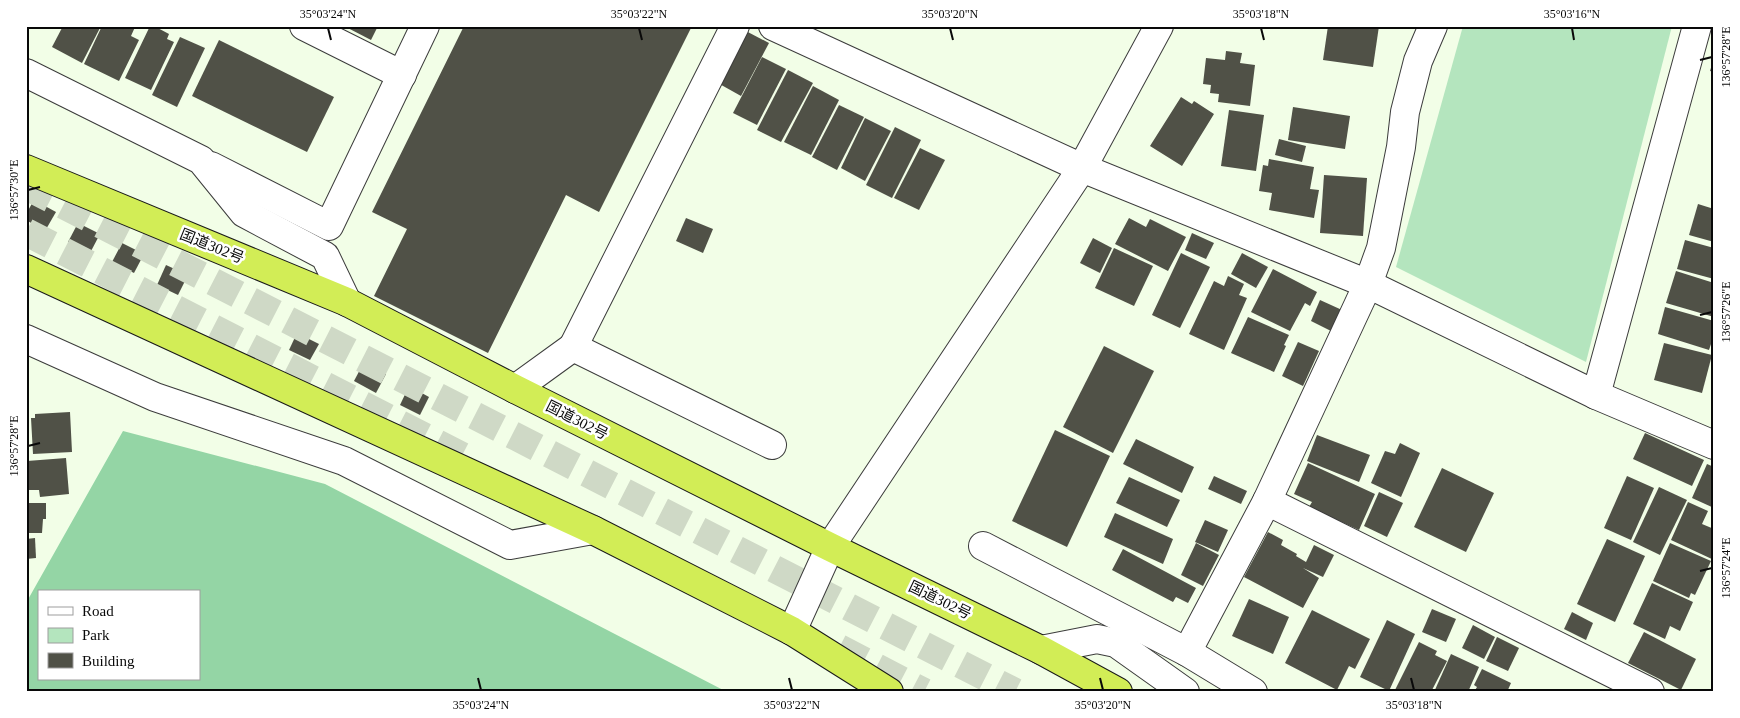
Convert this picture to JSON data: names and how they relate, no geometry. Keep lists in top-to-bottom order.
{
  "streets": {
    "highway": ["国道302号"]
  },
  "legend": ["Road", "Park", "Building"],
  "coordinates": [
    "35°03'24\"N",
    "35°03'22\"N",
    "35°03'20\"N",
    "35°03'18\"N",
    "35°03'16\"N",
    "136°57'28\"E",
    "136°57'30\"E",
    "136°57'26\"E",
    "136°57'24\"E"
  ]
}
